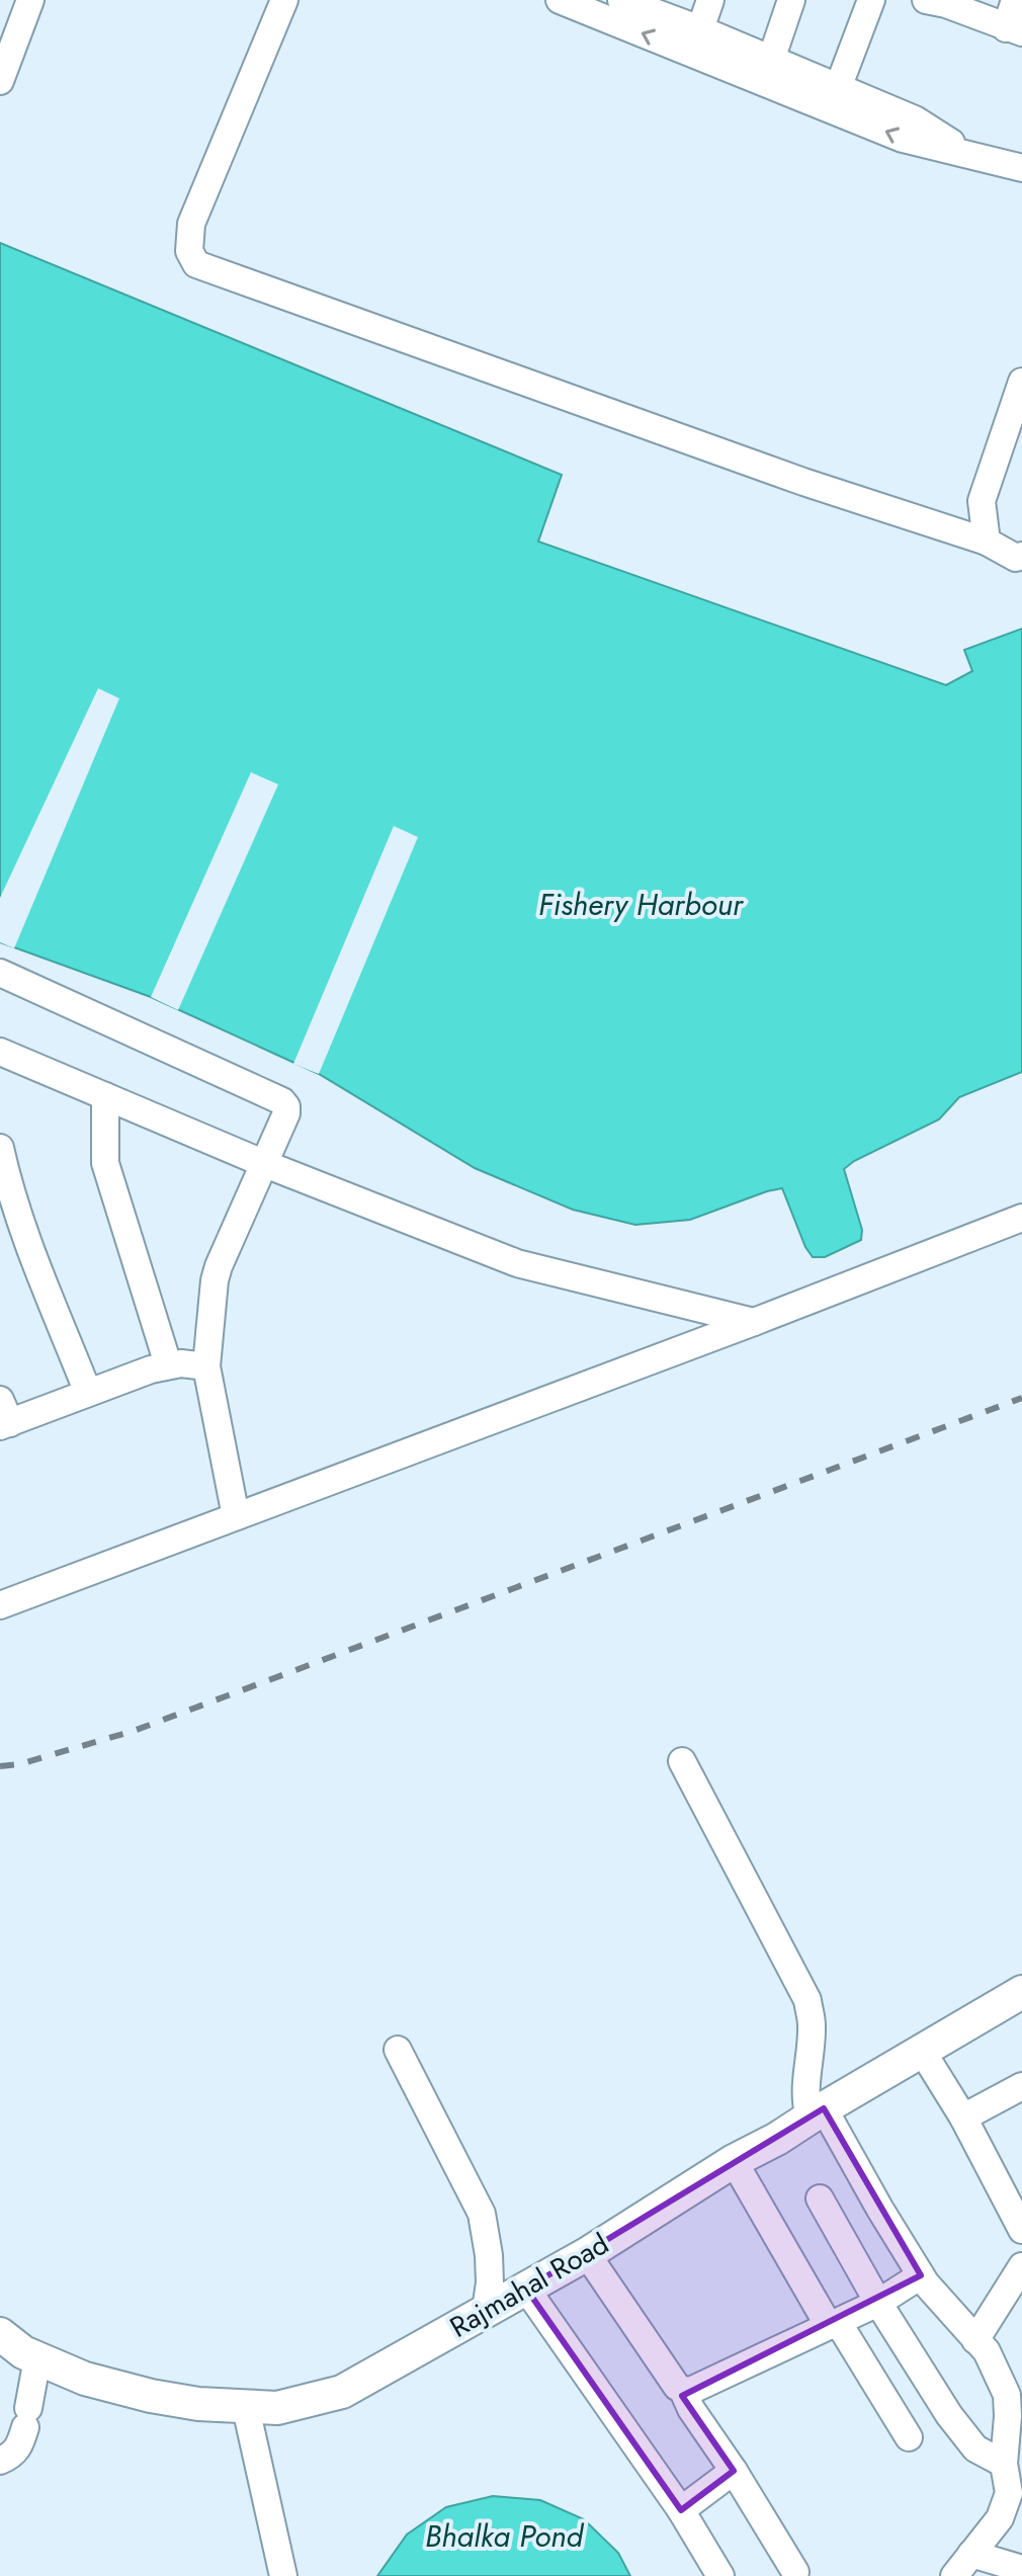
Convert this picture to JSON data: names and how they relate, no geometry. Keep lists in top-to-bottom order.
{
  "streets": {
    "main road": ["Rajmahal Road"]
  },
  "water": ["Fishery Harbour", "Bhalka Pond"]
}
